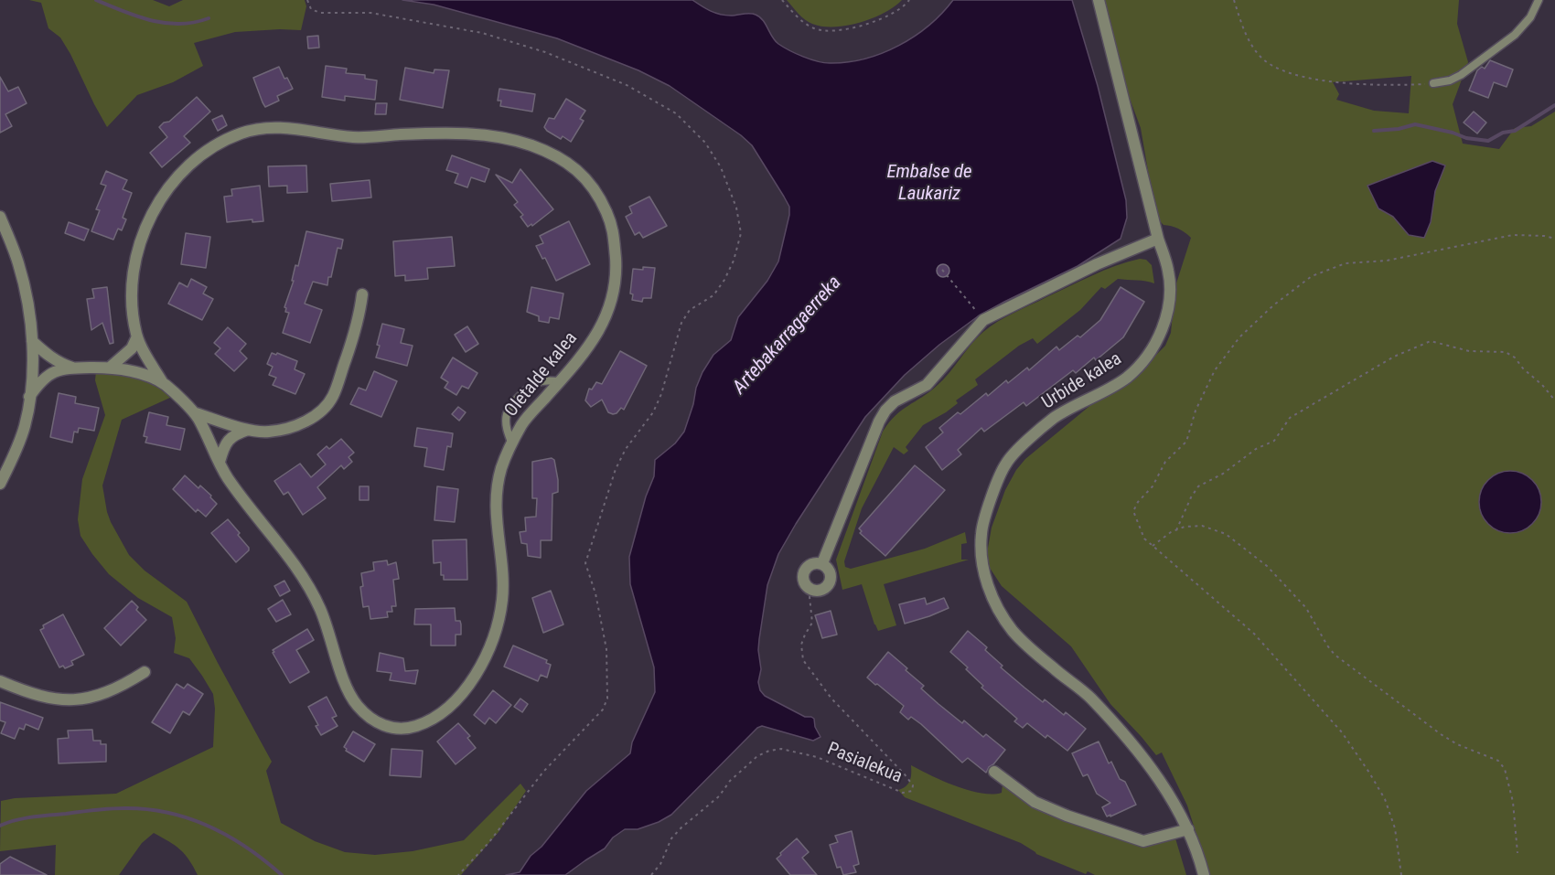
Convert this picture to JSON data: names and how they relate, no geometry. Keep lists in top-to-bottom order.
{
  "streets": {
    "street": ["Oletalde kalea", "Urbide kalea"],
    "path": ["Pasialekua"]
  },
  "water": ["Embalse de Laukariz", "Artebakarragaerreka"]
}
